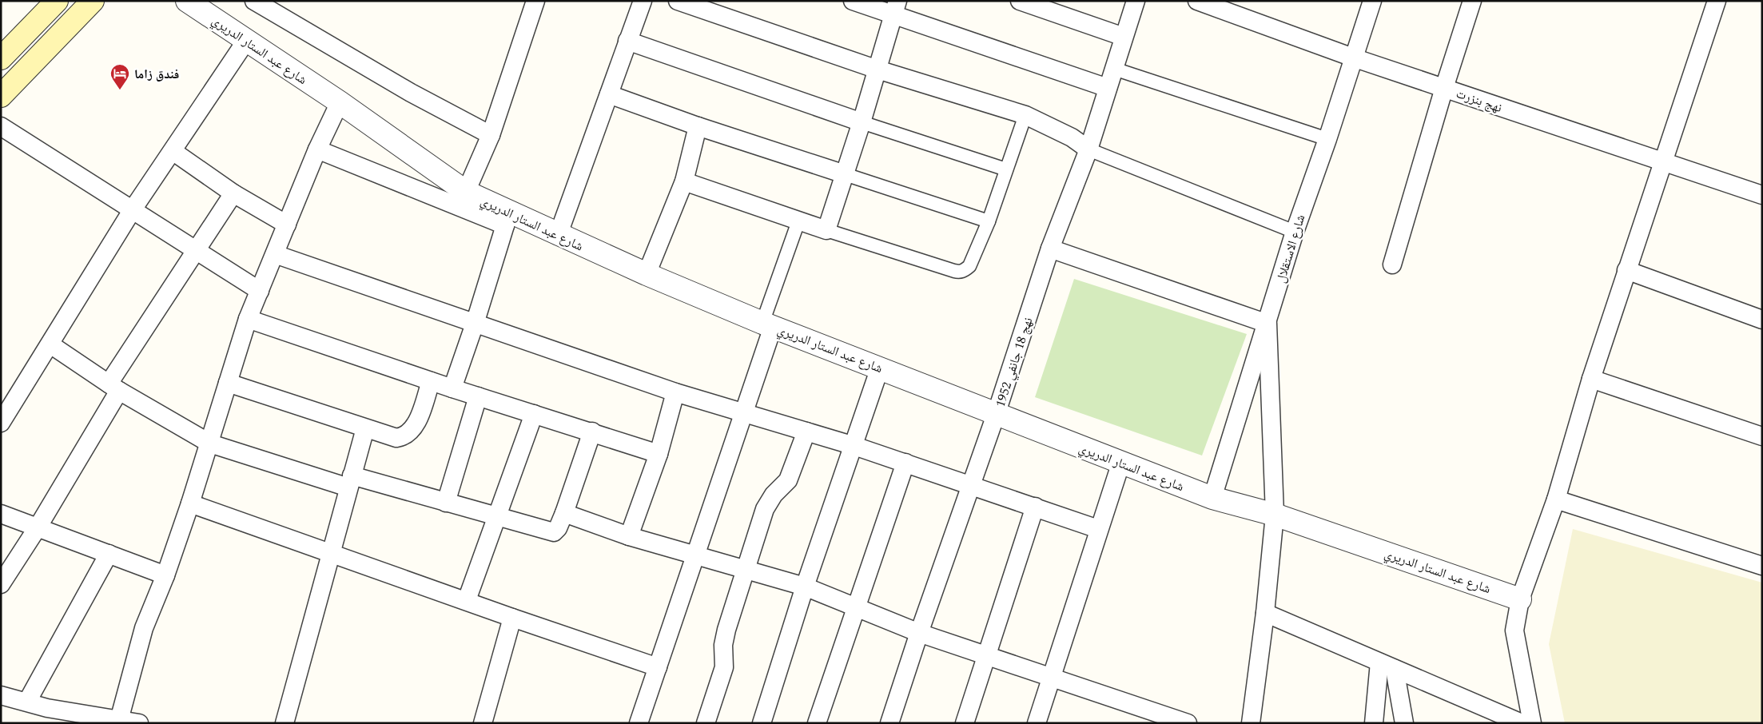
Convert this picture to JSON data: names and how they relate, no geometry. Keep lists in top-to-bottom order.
{
  "streets": {
    "street": [
      "شارع عبد الستار الدريري",
      "نهج بنزرت",
      "شارع الاستقلال",
      "نهج 18 جانفي 1952"
    ]
  },
  "crossings": [
    ["شارع عبد الستار الدريري", "شارع الاستقلال"],
    ["شارع عبد الستار الدريري", "نهج 18 جانفي 1952"],
    ["نهج بنزرت", "شارع الاستقلال"]
  ],
  "places": {
    "hotel": ["فندق زاما"]
  }
}
